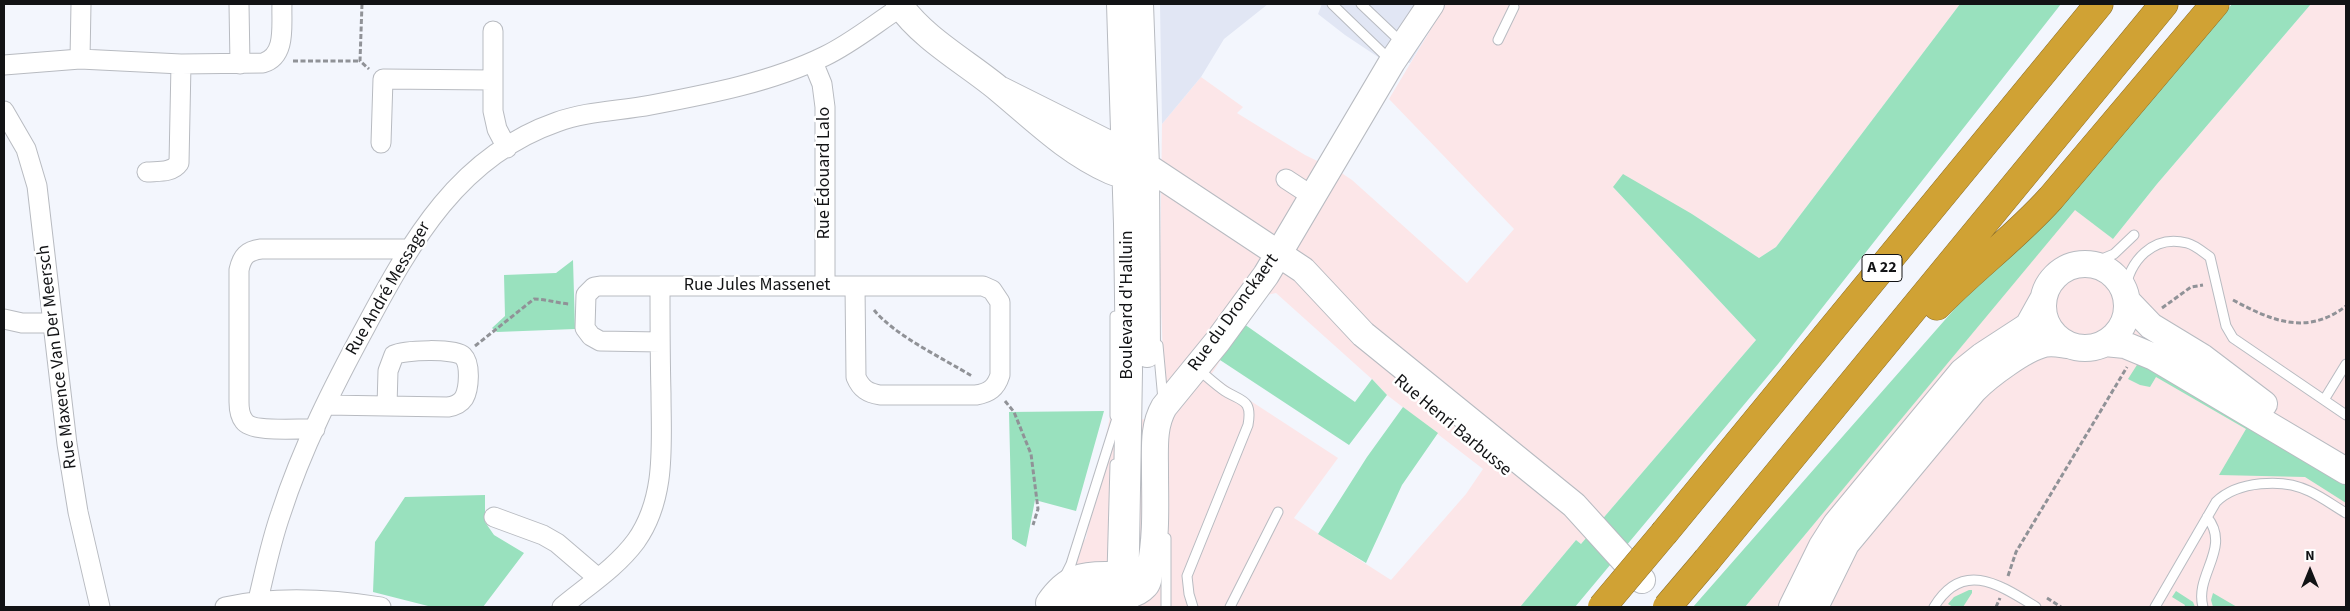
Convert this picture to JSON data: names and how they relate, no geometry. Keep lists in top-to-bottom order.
{
  "streets": {
    "highway": ["A 22"],
    "street": [
      "Rue Édouard Lalo",
      "Rue Jules Massenet",
      "Rue André Messager",
      "Boulevard d'Halluin",
      "Rue du Dronckaert",
      "Rue Maxence Van Der Meersch",
      "Rue Henri Barbusse"
    ]
  },
  "crossings": [
    ["Rue Édouard Lalo", "Rue Jules Massenet"],
    ["Rue Édouard Lalo", "Rue André Messager"],
    ["Rue André Messager", "Rue Henri Barbusse"],
    ["Boulevard d'Halluin", "Rue du Dronckaert"],
    ["Boulevard d'Halluin", "Rue Henri Barbusse"],
    ["Rue du Dronckaert", "Rue Henri Barbusse"]
  ],
  "north": "top"
}
